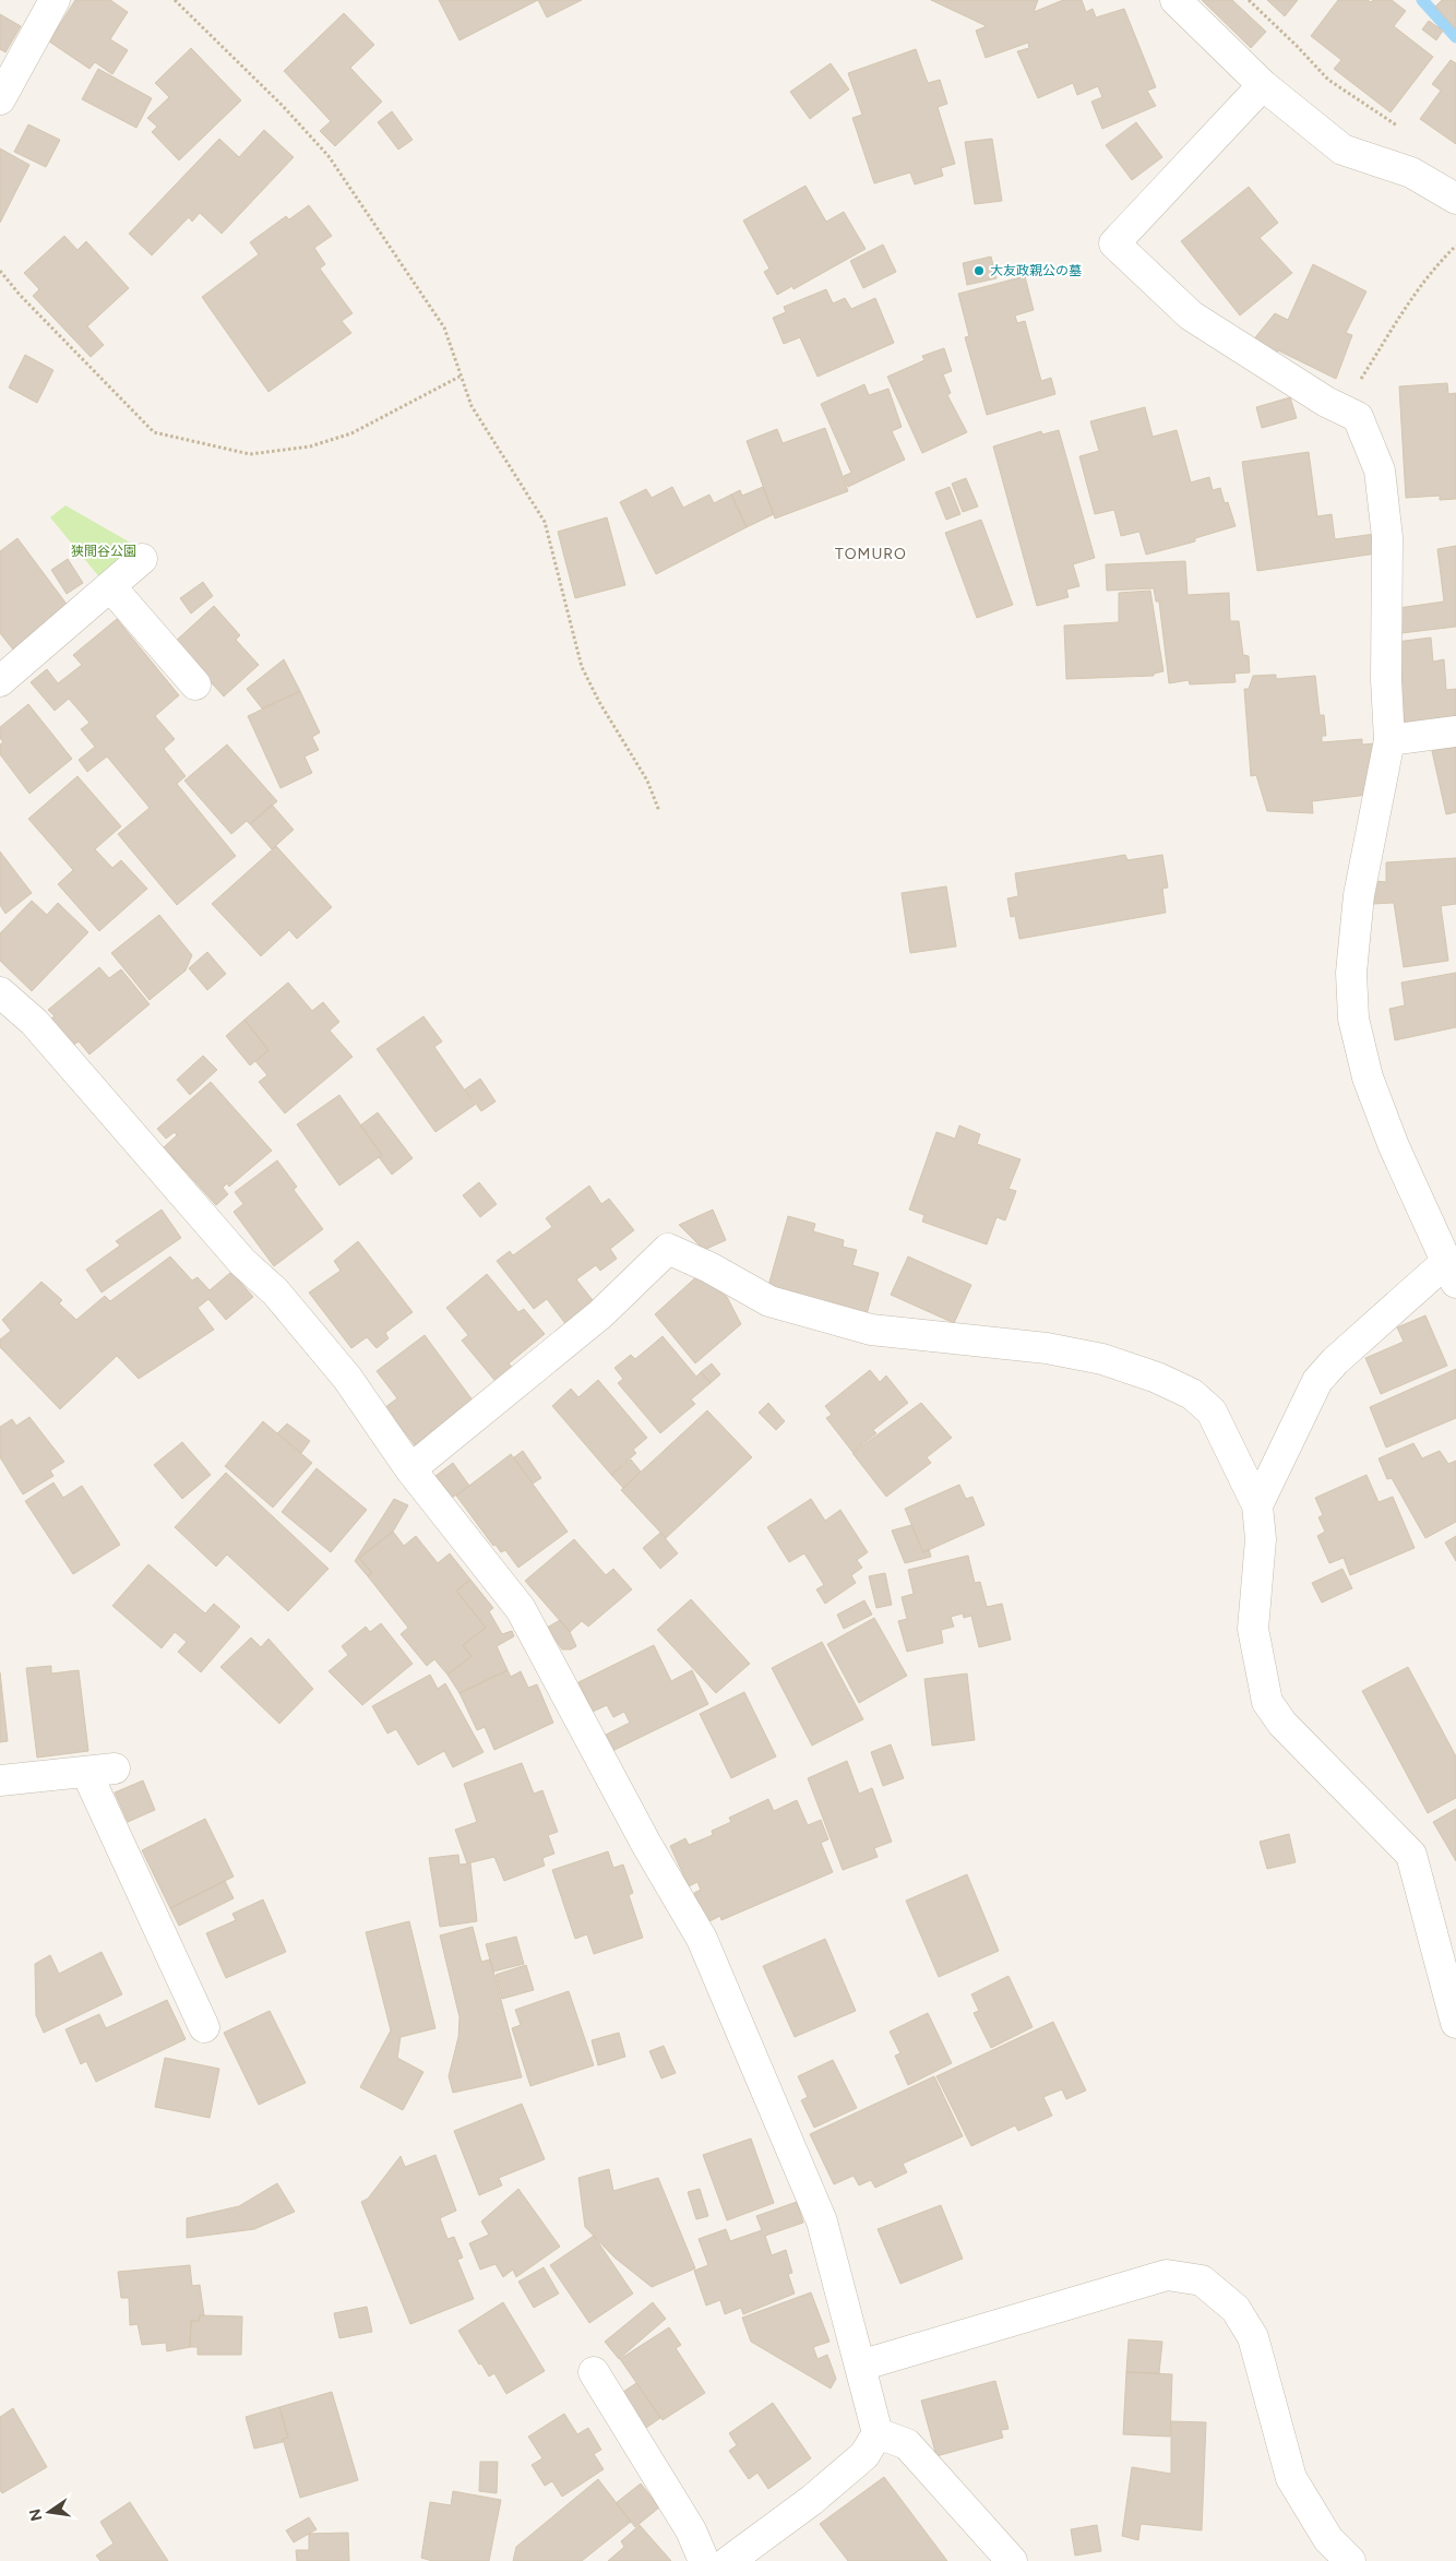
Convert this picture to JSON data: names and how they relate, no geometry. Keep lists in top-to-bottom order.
{
  "districts": ["TOMURO"],
  "parks": ["狭間谷公園"],
  "places": ["大友政親公の墓"],
  "north": "left"
}
